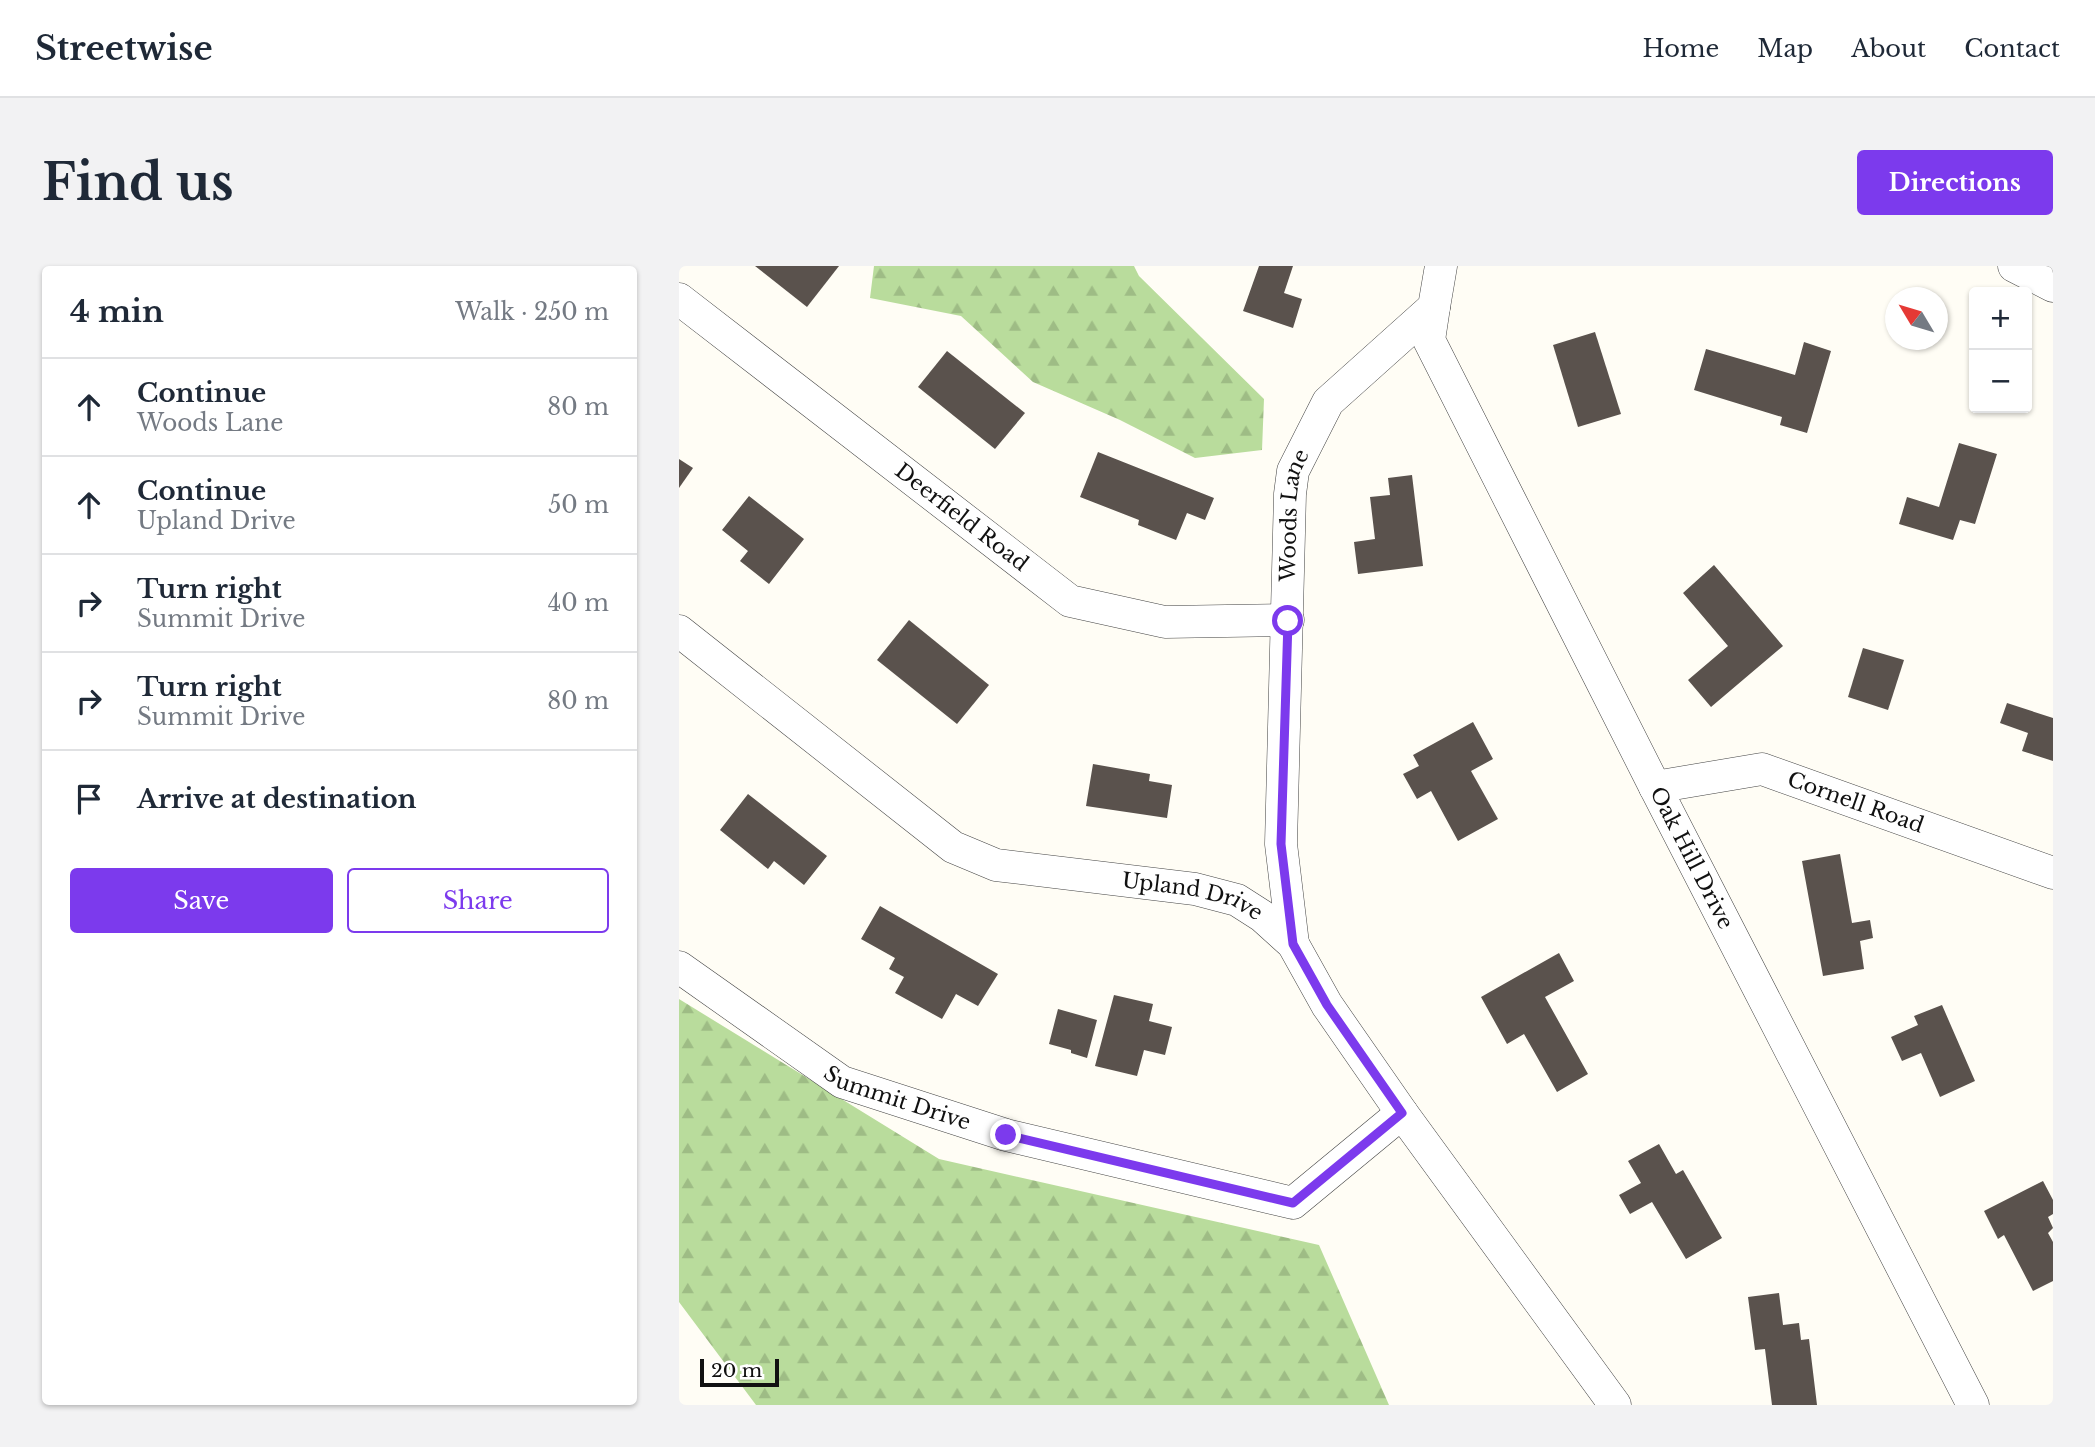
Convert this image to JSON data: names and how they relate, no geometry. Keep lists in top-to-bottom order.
{
  "streets": {
    "street": [
      "Woods Lane",
      "Deerfield Road",
      "Cornell Road",
      "Oak Hill Drive",
      "Upland Drive",
      "Summit Drive"
    ]
  },
  "crossings": [
    ["Woods Lane", "Deerfield Road"],
    ["Woods Lane", "Oak Hill Drive"],
    ["Woods Lane", "Upland Drive"],
    ["Cornell Road", "Oak Hill Drive"],
    ["Upland Drive", "Summit Drive"]
  ],
  "scale_bar": "20 m",
  "north": "top left",
  "page": {
    "header": "Streetwise",
    "nav": [
      "Home",
      "Map",
      "About",
      "Contact"
    ],
    "buttons": [
      "Directions",
      ["Save", "Share"]
    ],
    "title": "Find us",
    "heading": ["4 min", "Walk · 250 m"],
    "map_buttons": ["+", "−"],
    "list": [
      ["Continue", "Woods Lane", "80 m"],
      ["Continue", "Upland Drive", "50 m"],
      ["Turn right", "Summit Drive", "40 m"],
      ["Turn right", "Summit Drive", "80 m"],
      "Arrive at destination"
    ],
    "scale": "20 m"
  }
}
